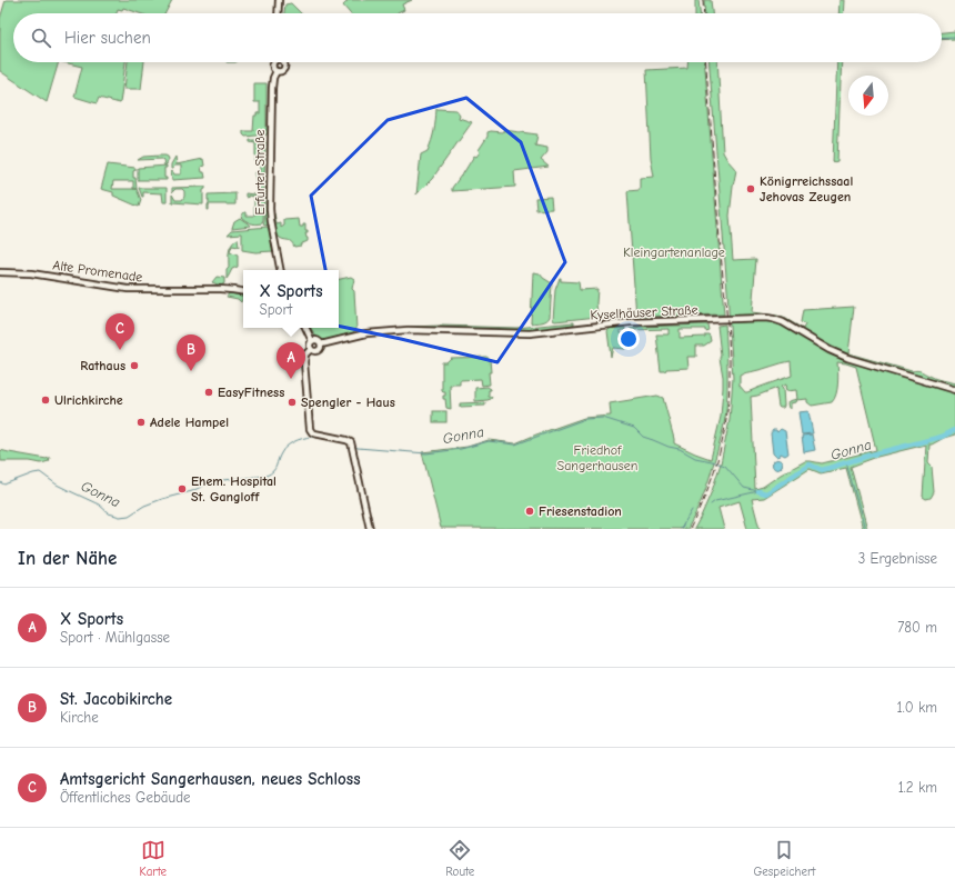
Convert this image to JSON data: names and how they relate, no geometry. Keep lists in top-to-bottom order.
{
  "streets": {
    "main road": ["Erfurter Straße", "Alte Promenade", "Kyselhäuser Straße"]
  },
  "water": ["Gonna"],
  "parks": ["Kleingartenanlage", "Friedhof Sangerhausen"],
  "places": [
    "Königrreichssaal Jehovas Zeugen",
    "Rathaus",
    "EasyFitness",
    "Ulrichkirche",
    "Spengler - Haus",
    "Adele Hampel",
    "Ehem. Hospital St. Gangloff",
    "Friesenstadion"
  ],
  "north": "bottom",
  "page": {
    "search": "Hier suchen",
    "popup": ["X Sports", "Sport"],
    "pins": ["C", "B", "A"],
    "heading": ["In der Nähe", "3 Ergebnisse"],
    "list": [
      {
        "mark": "A",
        "name": "X Sports",
        "note": "Sport · Mühlgasse",
        "value": "780 m"
      },
      {
        "mark": "B",
        "name": "St. Jacobikirche",
        "note": "Kirche",
        "value": "1.0 km"
      },
      {
        "mark": "C",
        "name": "Amtsgericht Sangerhausen, neues Schloss",
        "note": "Öffentliches Gebäude",
        "value": "1.2 km"
      }
    ],
    "nav": ["Karte", "Route", "Gespeichert"]
  }
}
